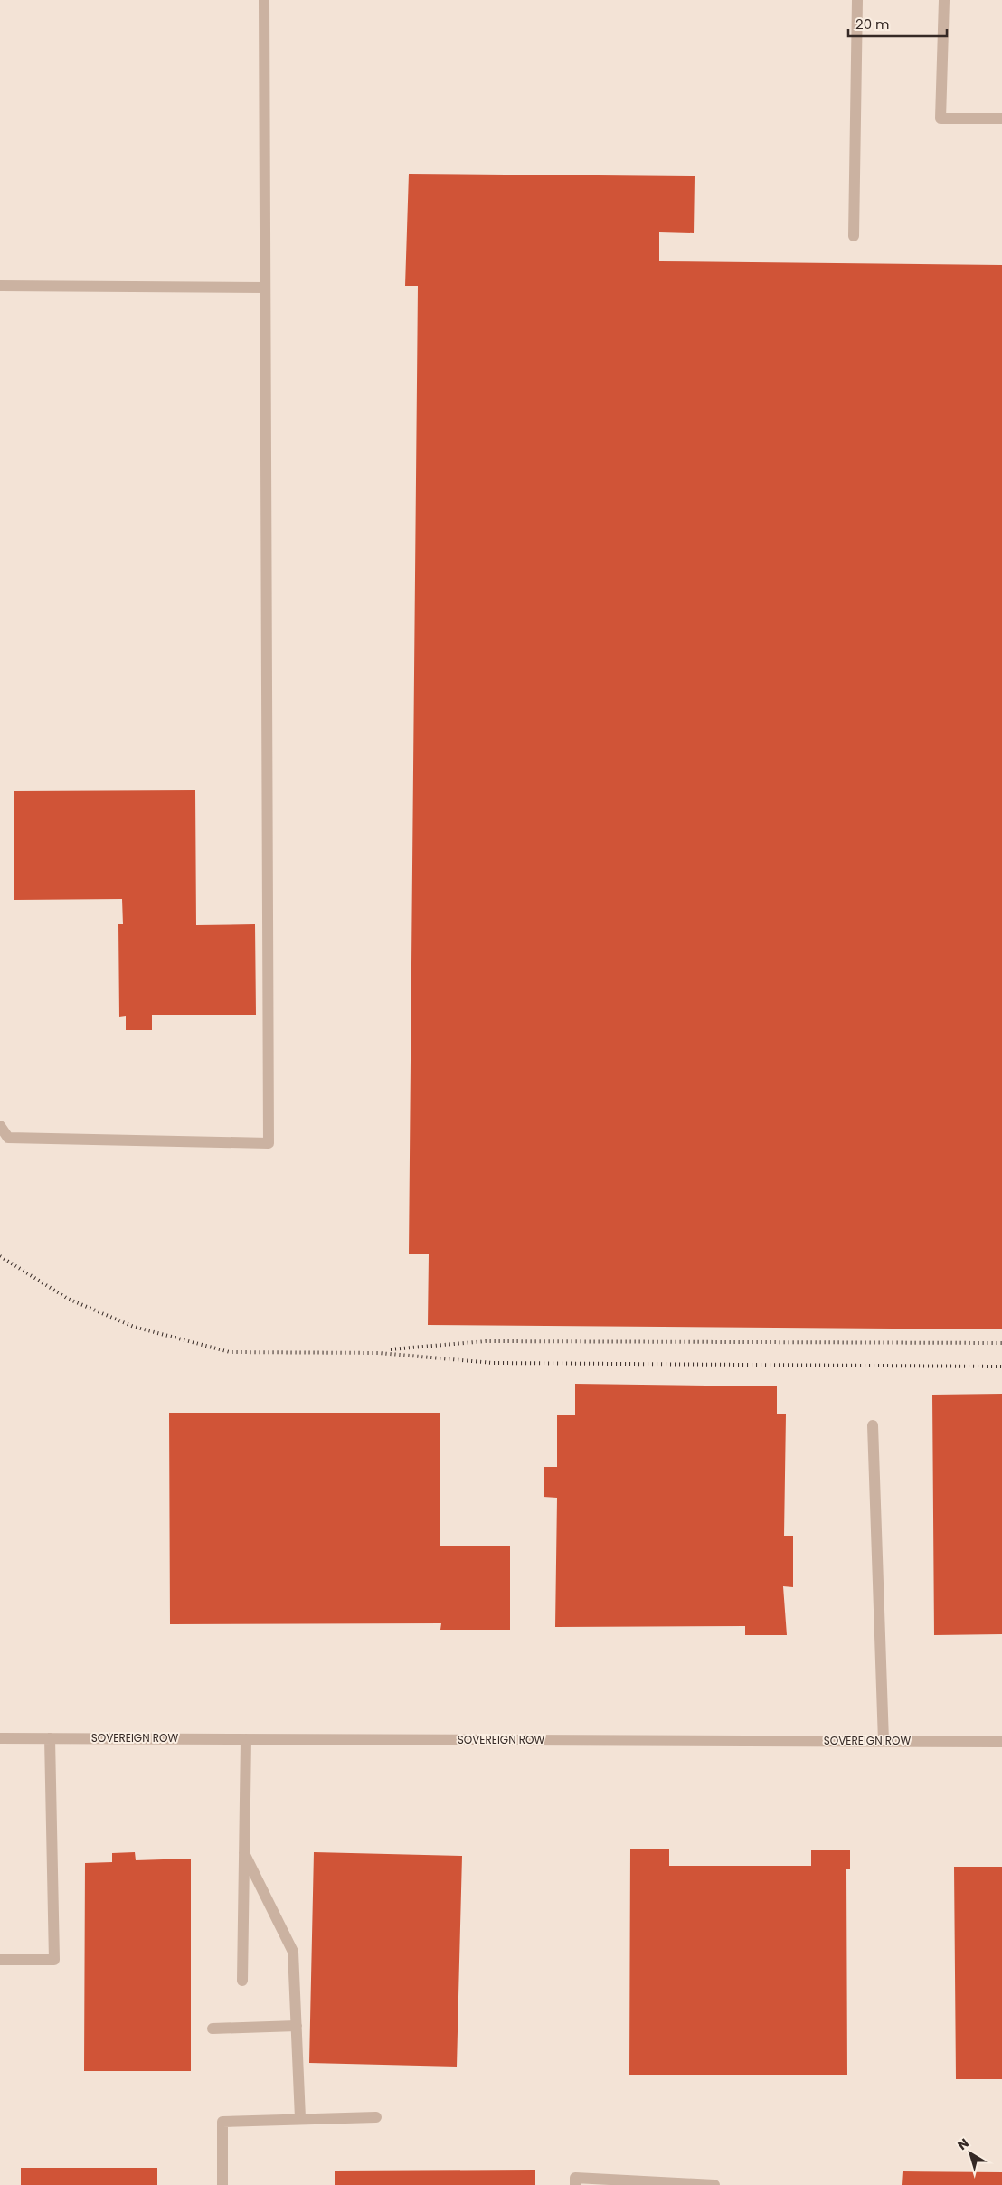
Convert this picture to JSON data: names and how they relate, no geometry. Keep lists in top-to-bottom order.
{
  "streets": {
    "street": ["SOVEREIGN ROW"]
  },
  "scale_bar": "20 m",
  "north": "top left"
}
